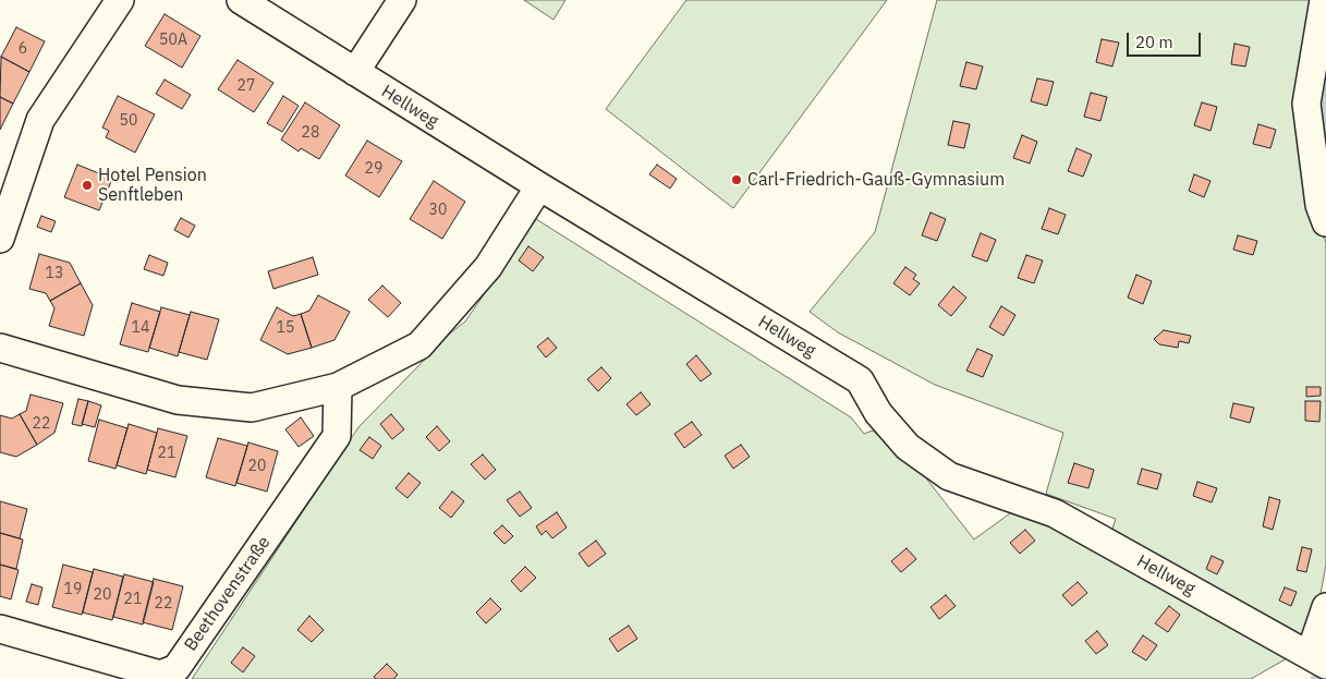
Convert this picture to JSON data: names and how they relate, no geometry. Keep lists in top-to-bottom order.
{
  "streets": {
    "street": ["Hellweg", "Beethovenstraße"]
  },
  "places": ["Carl-Friedrich-Gauß-Gymnasium", "Hotel Pension Senftleben"],
  "house_numbers": [
    "50A",
    "6",
    "27",
    "50",
    "28",
    "29",
    "30",
    "13",
    "14",
    "15",
    "22",
    "21",
    "20",
    "19",
    "20",
    "21",
    "22"
  ],
  "scale_bar": "20 m"
}
